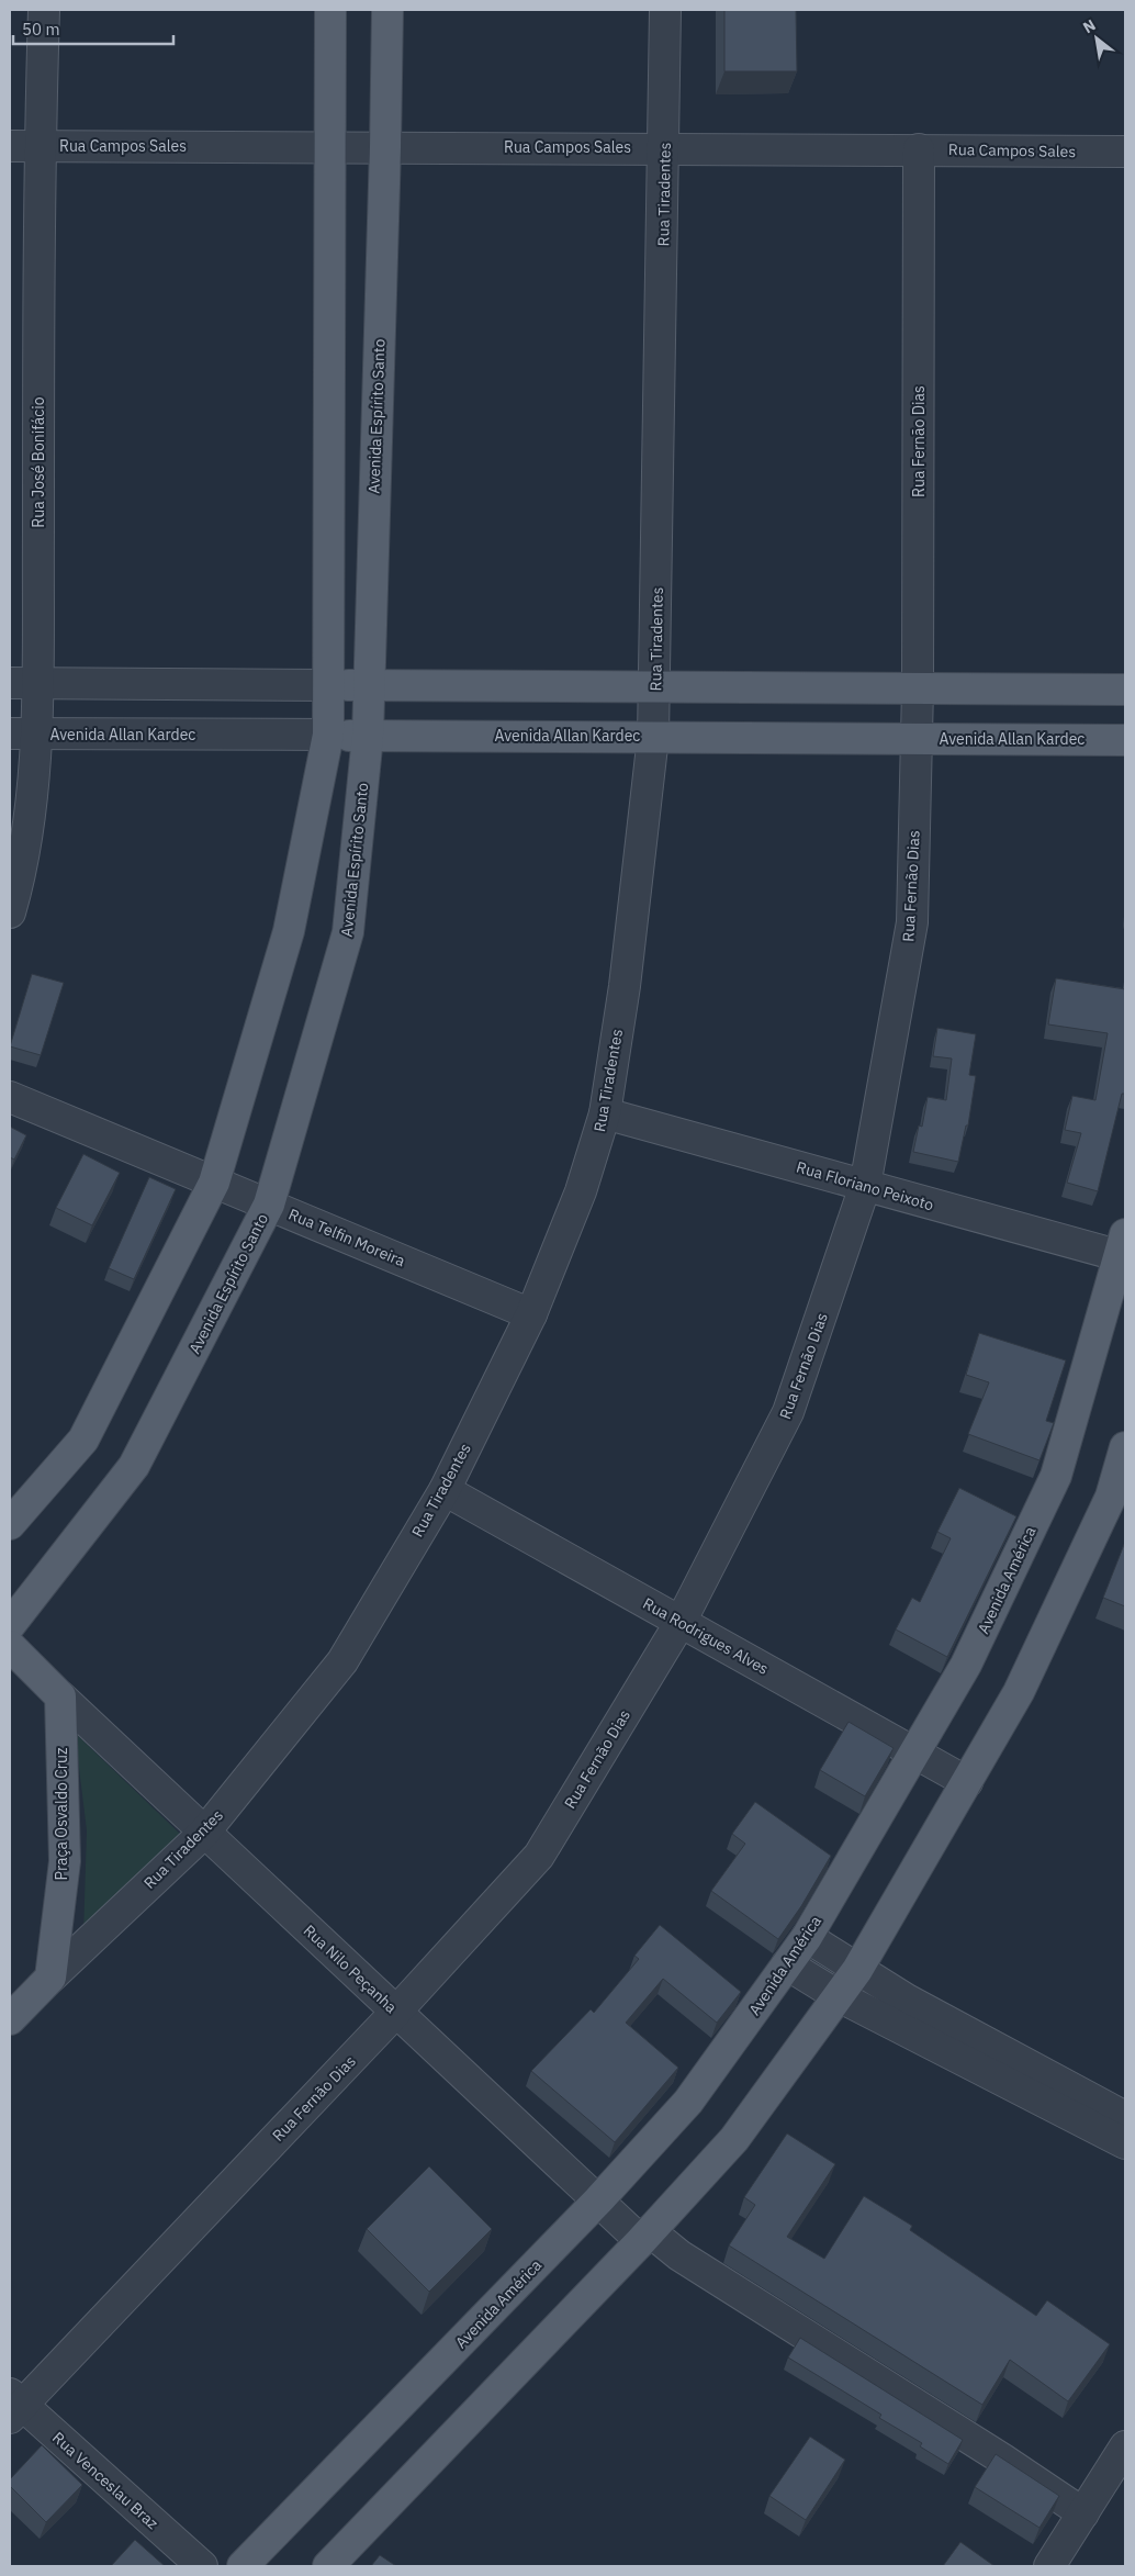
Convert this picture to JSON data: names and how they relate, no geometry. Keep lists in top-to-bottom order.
{
  "streets": {
    "main road": [
      "Avenida Espírito Santo",
      "Avenida Allan Kardec",
      "Avenida América",
      "Praça Osvaldo Cruz"
    ],
    "street": [
      "Rua Campos Sales",
      "Rua Tiradentes",
      "Rua Fernão Dias",
      "Rua José Bonifácio",
      "Rua Floriano Peixoto",
      "Rua Telfin Moreira",
      "Rua Rodrigues Alves",
      "Rua Nilo Peçanha",
      "Rua Venceslau Braz"
    ]
  },
  "crossings": [
    ["Rua Campos Sales", "Rua Tiradentes"],
    ["Rua Campos Sales", "Avenida Espírito Santo"],
    ["Rua Campos Sales", "Rua Fernão Dias"],
    ["Rua Campos Sales", "Rua José Bonifácio"],
    ["Rua Tiradentes", "Avenida Allan Kardec"],
    ["Rua Tiradentes", "Rua Floriano Peixoto"],
    ["Rua Tiradentes", "Rua Telfin Moreira"],
    ["Rua Tiradentes", "Rua Rodrigues Alves"],
    ["Rua Tiradentes", "Praça Osvaldo Cruz"],
    ["Rua Tiradentes", "Rua Nilo Peçanha"],
    ["Avenida Espírito Santo", "Avenida Allan Kardec"],
    ["Avenida Espírito Santo", "Rua Telfin Moreira"],
    ["Rua Fernão Dias", "Avenida Allan Kardec"],
    ["Rua Fernão Dias", "Rua Floriano Peixoto"],
    ["Rua Fernão Dias", "Rua Rodrigues Alves"],
    ["Rua Fernão Dias", "Rua Nilo Peçanha"],
    ["Rua Fernão Dias", "Rua Venceslau Braz"],
    ["Rua José Bonifácio", "Avenida Allan Kardec"],
    ["Rua Floriano Peixoto", "Avenida América"],
    ["Avenida América", "Rua Rodrigues Alves"],
    ["Avenida América", "Rua Nilo Peçanha"],
    ["Praça Osvaldo Cruz", "Rua Nilo Peçanha"]
  ],
  "scale_bar": "50 m",
  "north": "top left"
}
